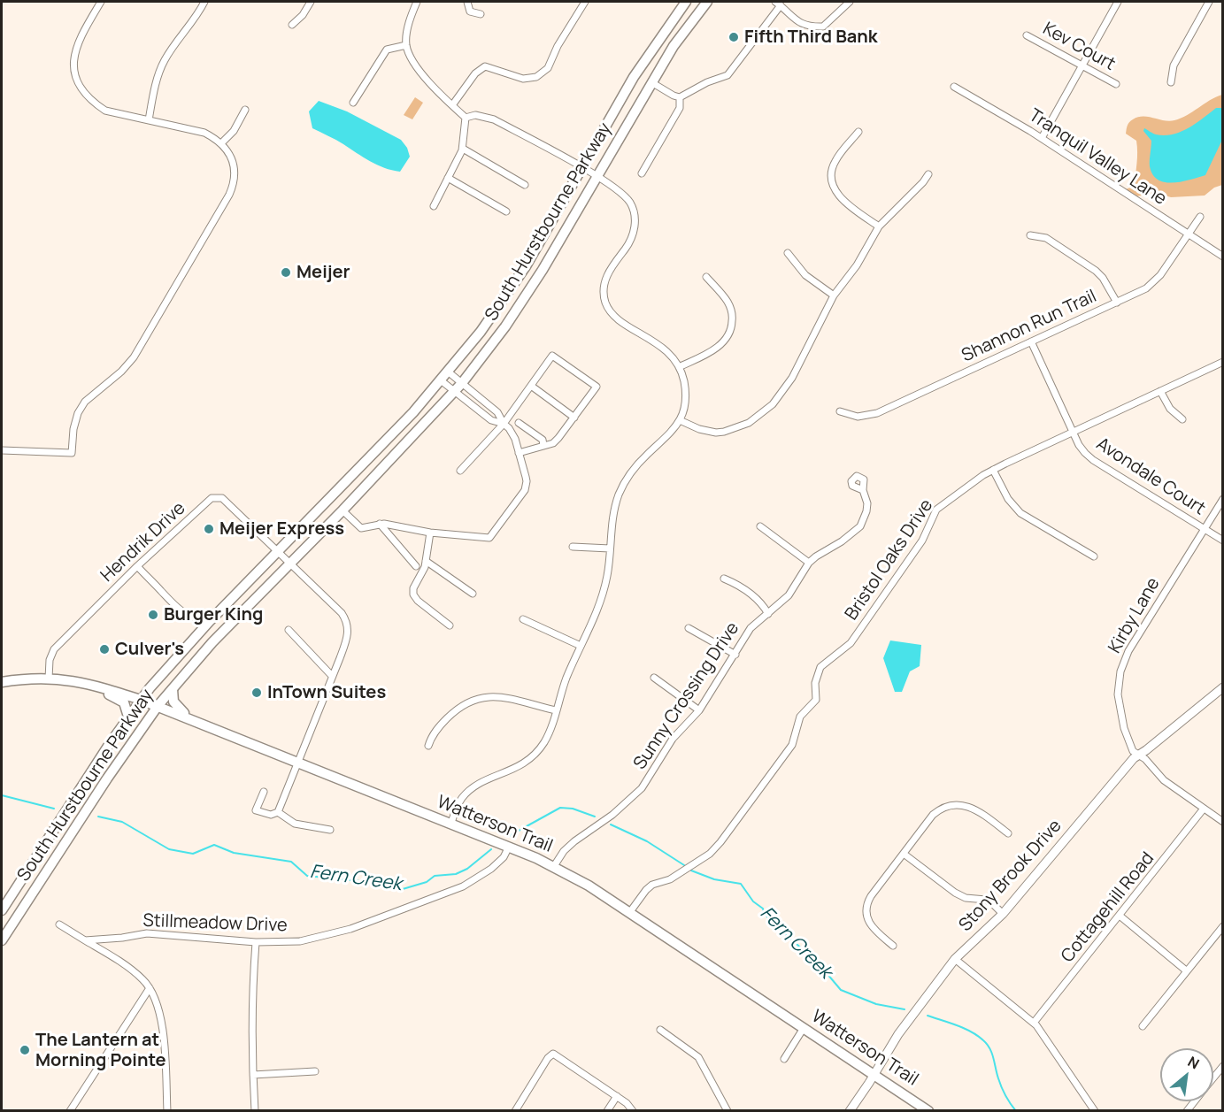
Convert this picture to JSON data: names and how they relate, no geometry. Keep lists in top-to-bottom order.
{
  "streets": {
    "main road": ["South Hurstbourne Parkway", "Watterson Trail"],
    "street": [
      "Kev Court",
      "Tranquil Valley Lane",
      "Shannon Run Trail",
      "Avondale Court",
      "Hendrik Drive",
      "Bristol Oaks Drive",
      "Kirby Lane",
      "Sunny Crossing Drive",
      "Stony Brook Drive",
      "Cottagehill Road",
      "Stillmeadow Drive"
    ]
  },
  "crossings": [
    ["Tranquil Valley Lane", "Shannon Run Trail"],
    ["South Hurstbourne Parkway", "Hendrik Drive"],
    ["South Hurstbourne Parkway", "Watterson Trail"],
    ["Shannon Run Trail", "Avondale Court"],
    ["Avondale Court", "Bristol Oaks Drive"],
    ["Avondale Court", "Kirby Lane"],
    ["Hendrik Drive", "Watterson Trail"],
    ["Bristol Oaks Drive", "Watterson Trail"],
    ["Kirby Lane", "Stony Brook Drive"],
    ["Kirby Lane", "Cottagehill Road"],
    ["Sunny Crossing Drive", "Watterson Trail"],
    ["Watterson Trail", "Stony Brook Drive"],
    ["Watterson Trail", "Stillmeadow Drive"]
  ],
  "water": ["Fern Creek"],
  "places": [
    "Fifth Third Bank",
    "Meijer",
    "Meijer Express",
    "Burger King",
    "Culver's",
    "InTown Suites",
    "The Lantern at Morning Pointe"
  ],
  "north": "top right"
}
